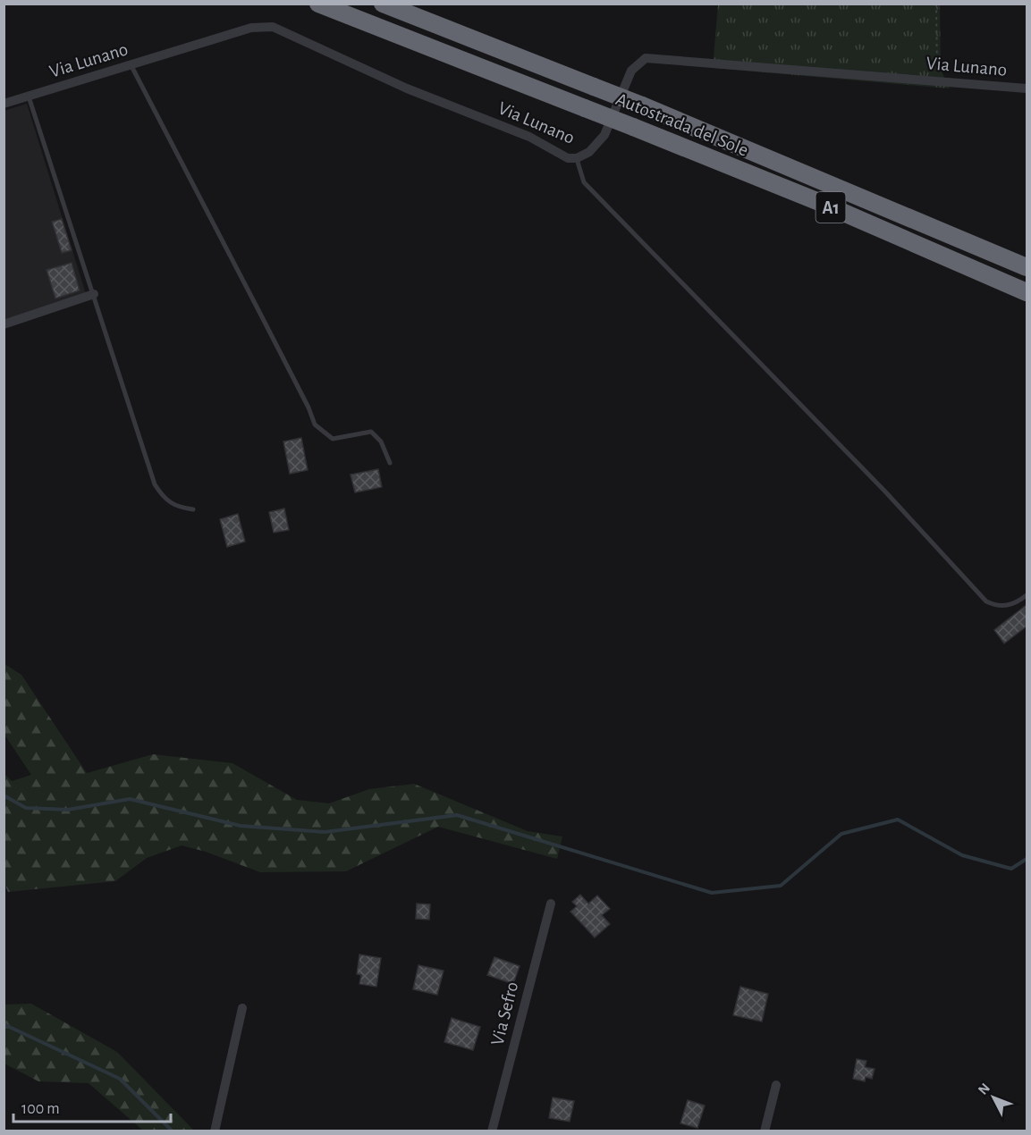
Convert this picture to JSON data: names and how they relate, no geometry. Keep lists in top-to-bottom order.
{
  "streets": {
    "highway": ["Autostrada del Sole", "A1"],
    "street": ["Via Lunano", "Via Sefro"]
  },
  "scale_bar": "100 m",
  "north": "top left"
}
